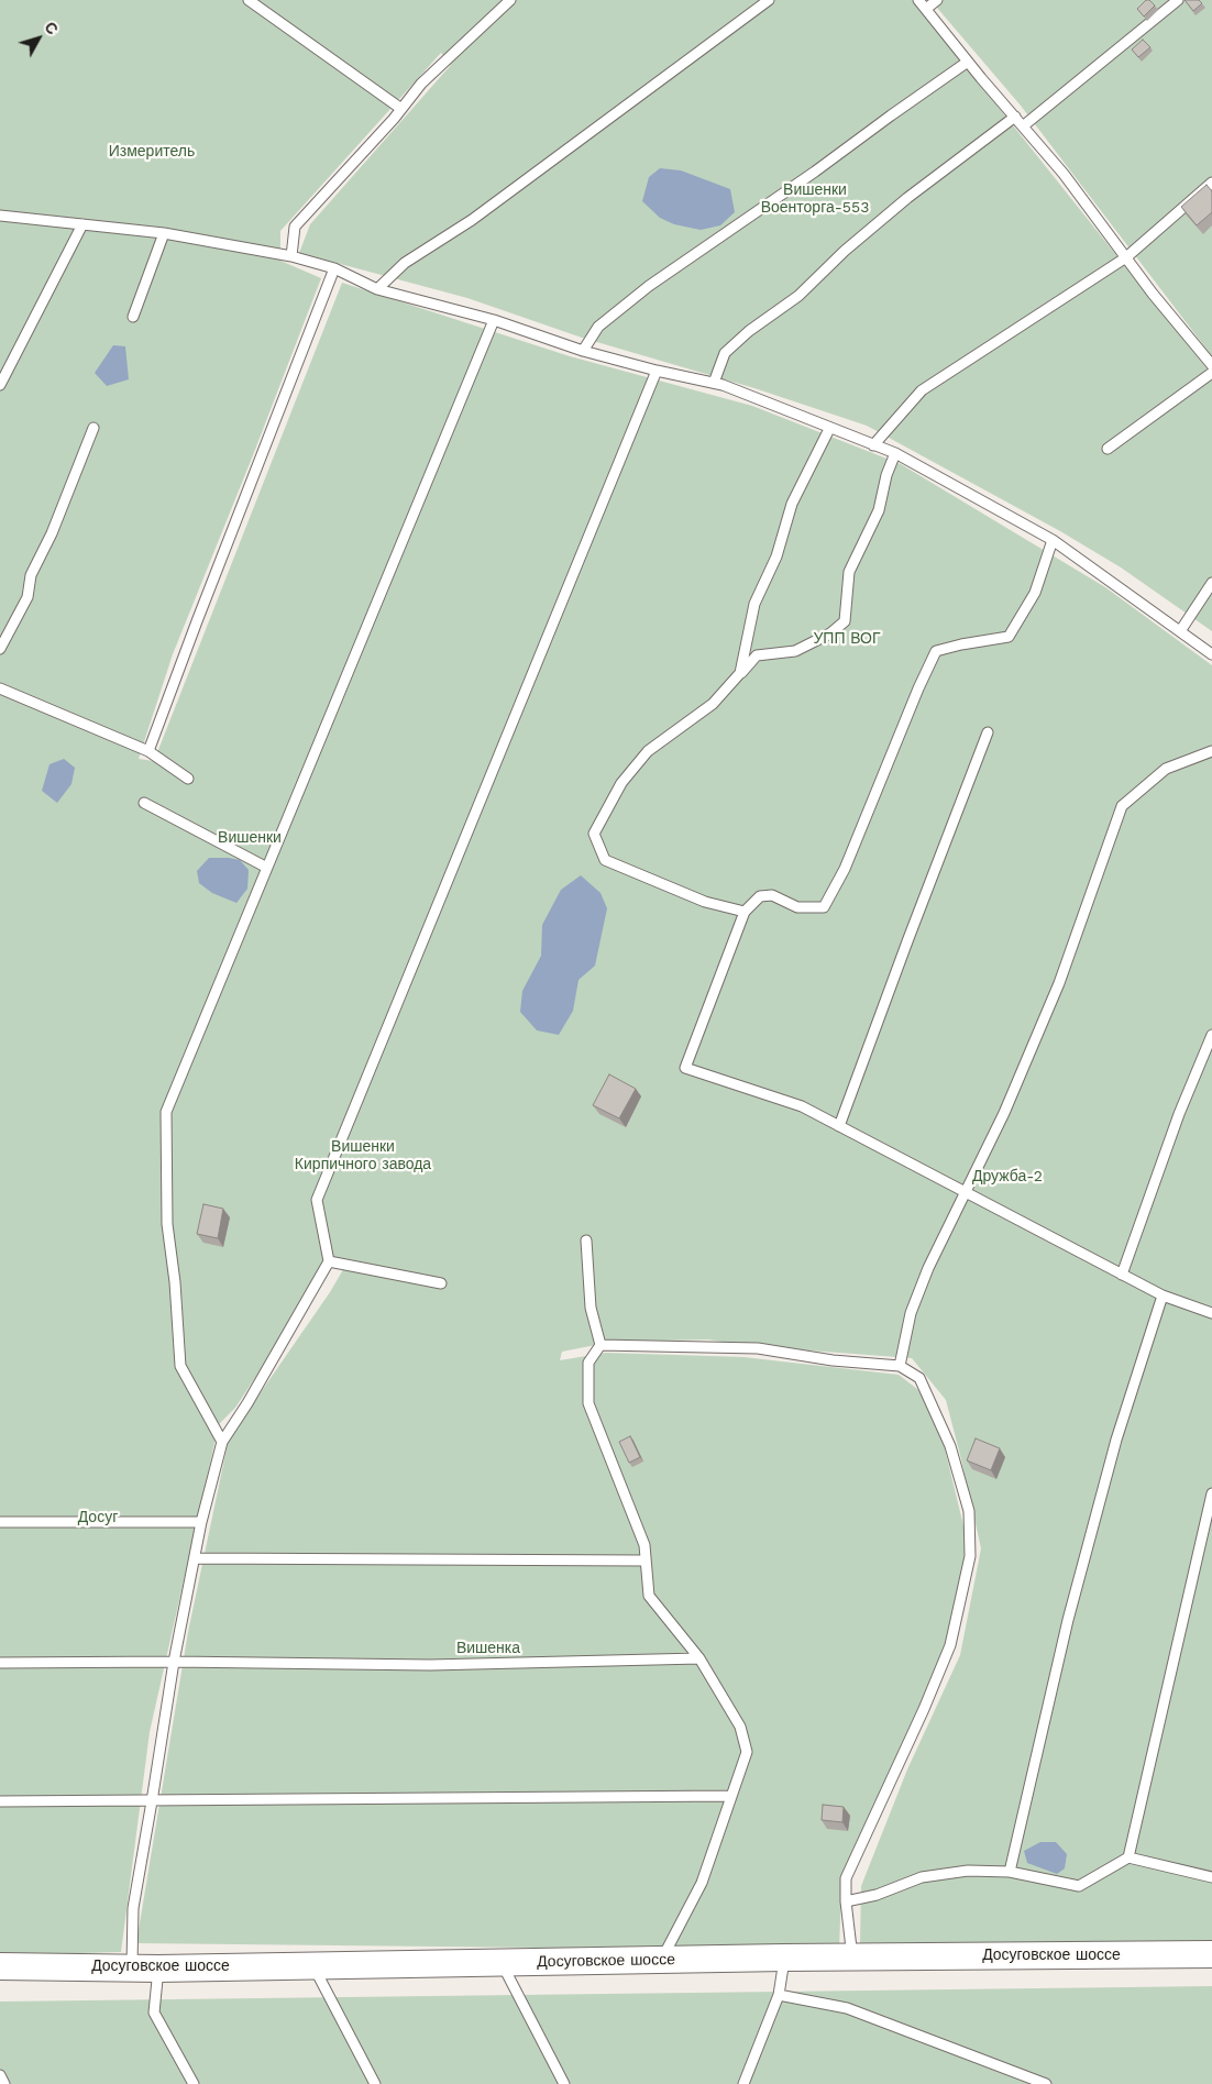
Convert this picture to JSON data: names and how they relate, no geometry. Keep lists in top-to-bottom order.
{
  "streets": {
    "main road": ["Досуговское шоссе"]
  },
  "parks": [
    "Измеритель",
    "Вишенки Военторга-553",
    "УПП ВОГ",
    "Вишенки",
    "Вишенки Кирпичного завода",
    "Дружба-2",
    "Досуг",
    "Вишенка"
  ],
  "north": "top right"
}
